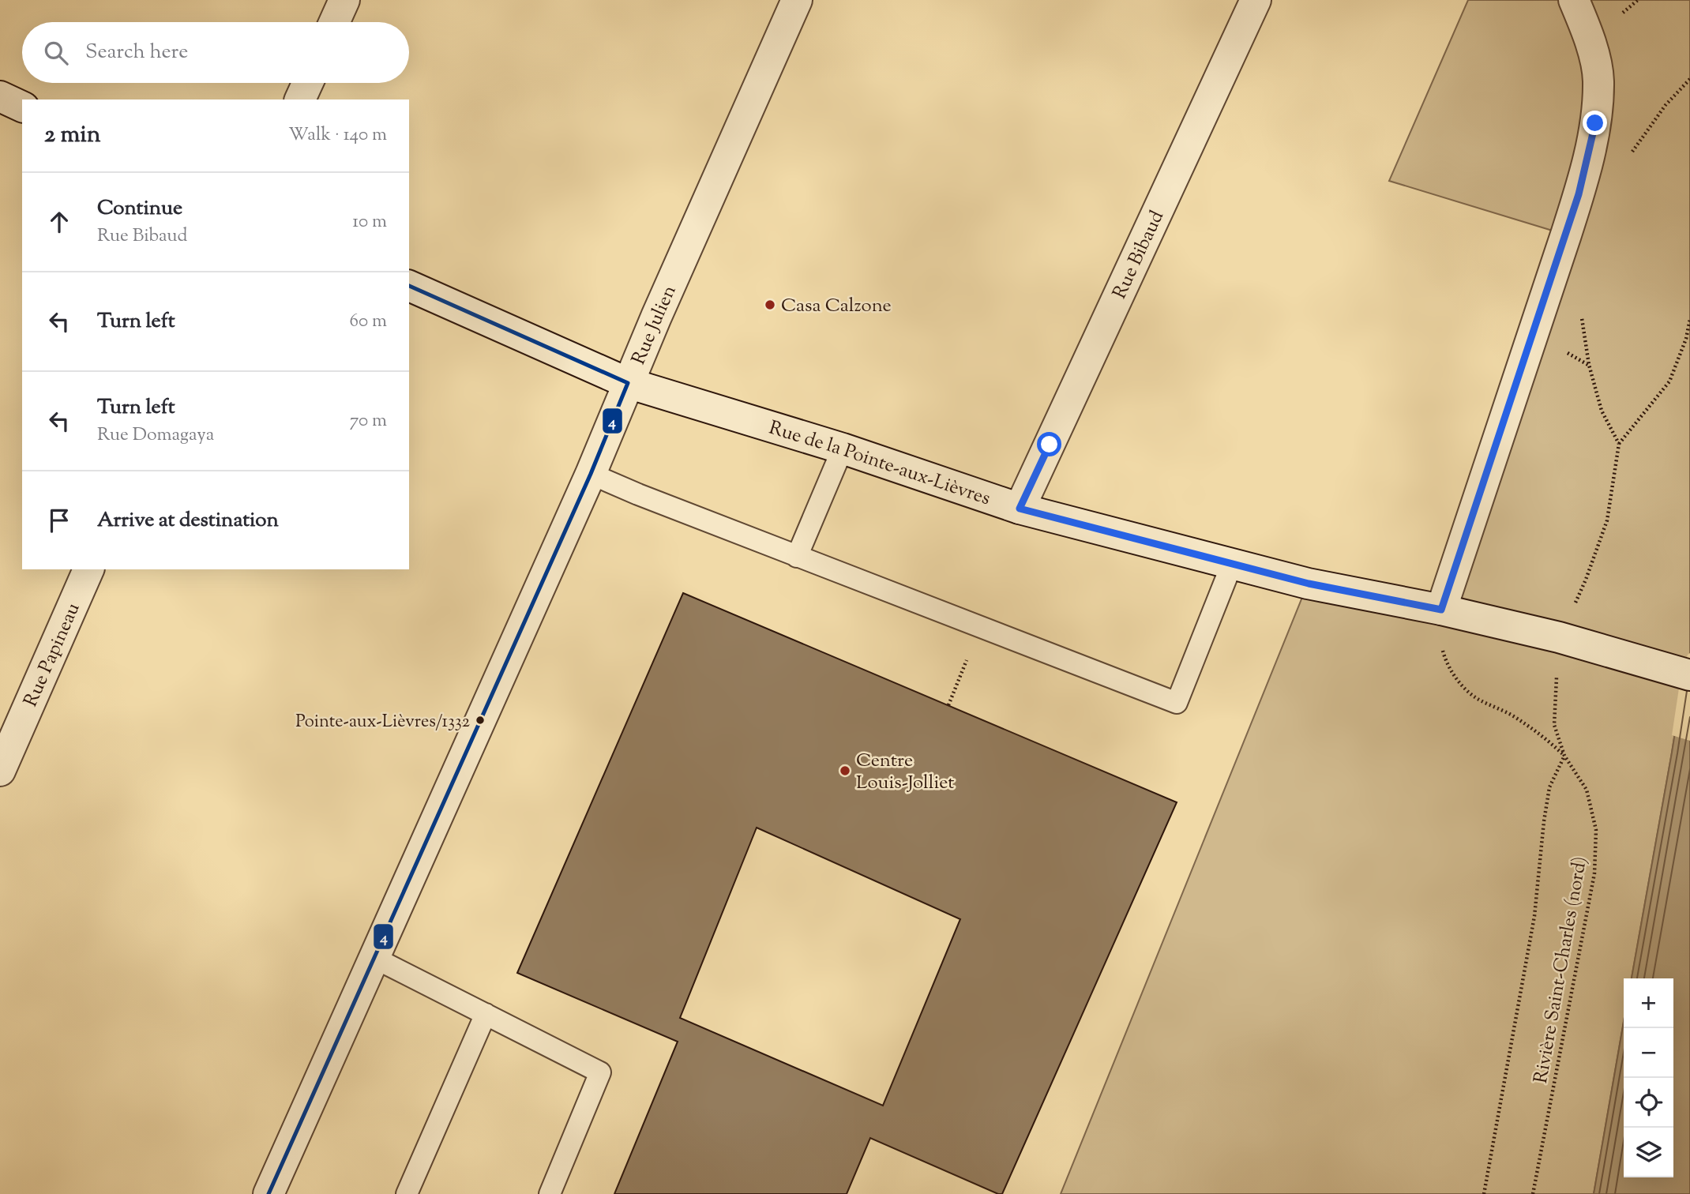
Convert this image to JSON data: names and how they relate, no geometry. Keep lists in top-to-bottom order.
{
  "streets": {
    "street": [
      "Rue Bibaud",
      "Rue Julien",
      "Rue de la Pointe-aux-Lièvres",
      "Rue Papineau"
    ],
    "path": ["Rivière Saint-Charles (nord)"]
  },
  "crossings": [
    ["Rue Bibaud", "Rue de la Pointe-aux-Lièvres"],
    ["Rue Julien", "Rue de la Pointe-aux-Lièvres"],
    ["Rue de la Pointe-aux-Lièvres", "Rivière Saint-Charles (nord)"]
  ],
  "places": ["Casa Calzone", "Pointe-aux-Lièvres/1332", "Centre Louis-Jolliet"],
  "lines": ["transit line 4"],
  "page": {
    "search": "Search here",
    "heading": ["2 min", "Walk · 140 m"],
    "list": [
      ["Continue", "Rue Bibaud", "10 m"],
      ["Turn left", "60 m"],
      ["Turn left", "Rue Domagaya", "70 m"],
      "Arrive at destination"
    ],
    "map_buttons": ["+", "−"]
  }
}
